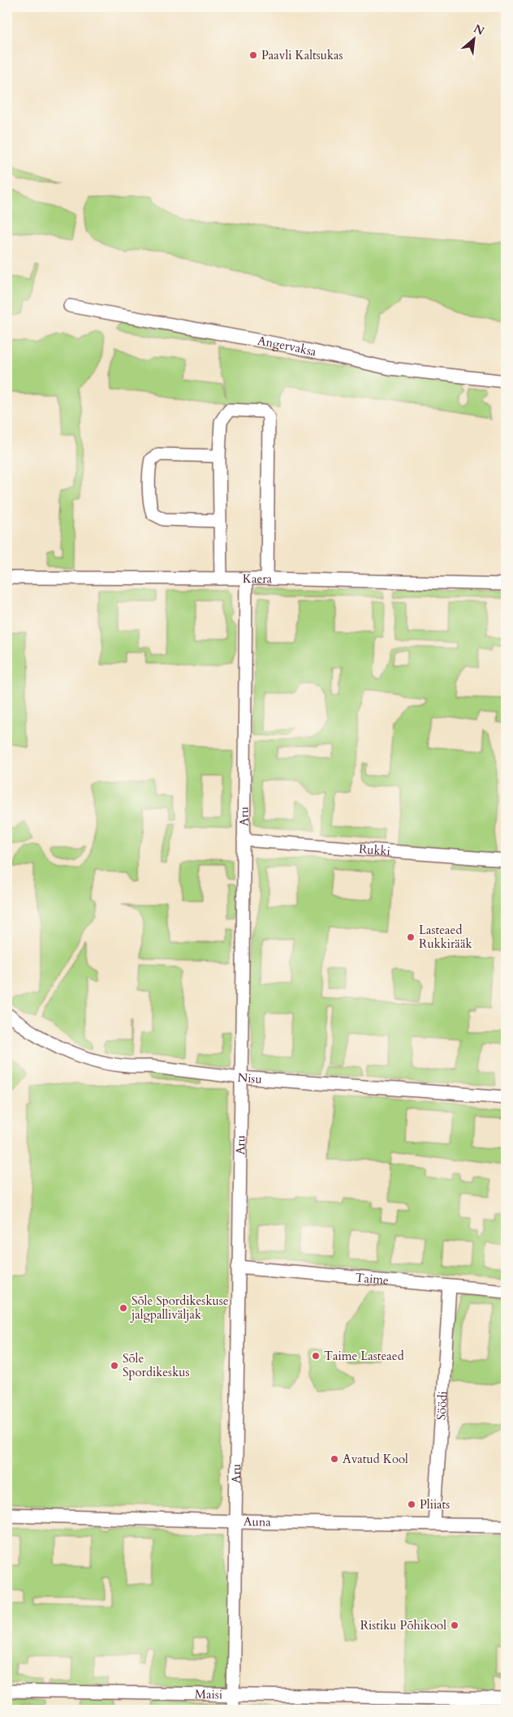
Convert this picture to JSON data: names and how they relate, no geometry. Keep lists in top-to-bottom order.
{
  "streets": {
    "street": [
      "Angervaksa",
      "Kaera",
      "Aru",
      "Rukki",
      "Nisu",
      "Taime",
      "Söödi",
      "Auna",
      "Maisi"
    ]
  },
  "crossings": [
    ["Kaera", "Aru"],
    ["Aru", "Rukki"],
    ["Aru", "Nisu"],
    ["Aru", "Taime"],
    ["Aru", "Auna"],
    ["Aru", "Maisi"],
    ["Taime", "Söödi"],
    ["Söödi", "Auna"]
  ],
  "places": [
    "Paavli Kaltsukas",
    "Lasteaed Rukkirääk",
    "Sõle Spordikeskuse jalgpalliväljak",
    "Taime Lasteaed",
    "Sõle Spordikeskus",
    "Avatud Kool",
    "Pliiats",
    "Ristiku Põhikool"
  ],
  "north": "top right"
}
